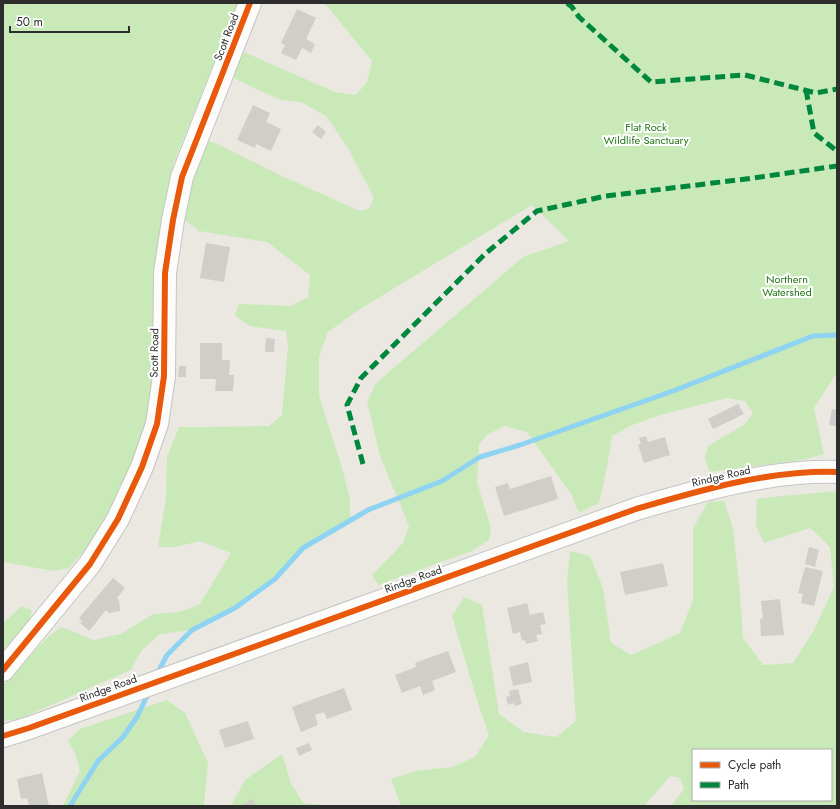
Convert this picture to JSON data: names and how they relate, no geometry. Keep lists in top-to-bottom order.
{
  "streets": {
    "street": ["Scott Road", "Rindge Road"]
  },
  "parks": ["Flat Rock Wildlife Sanctuary", "Northern Watershed"],
  "legend": ["Cycle path", "Path"],
  "scale_bar": "50 m"
}
